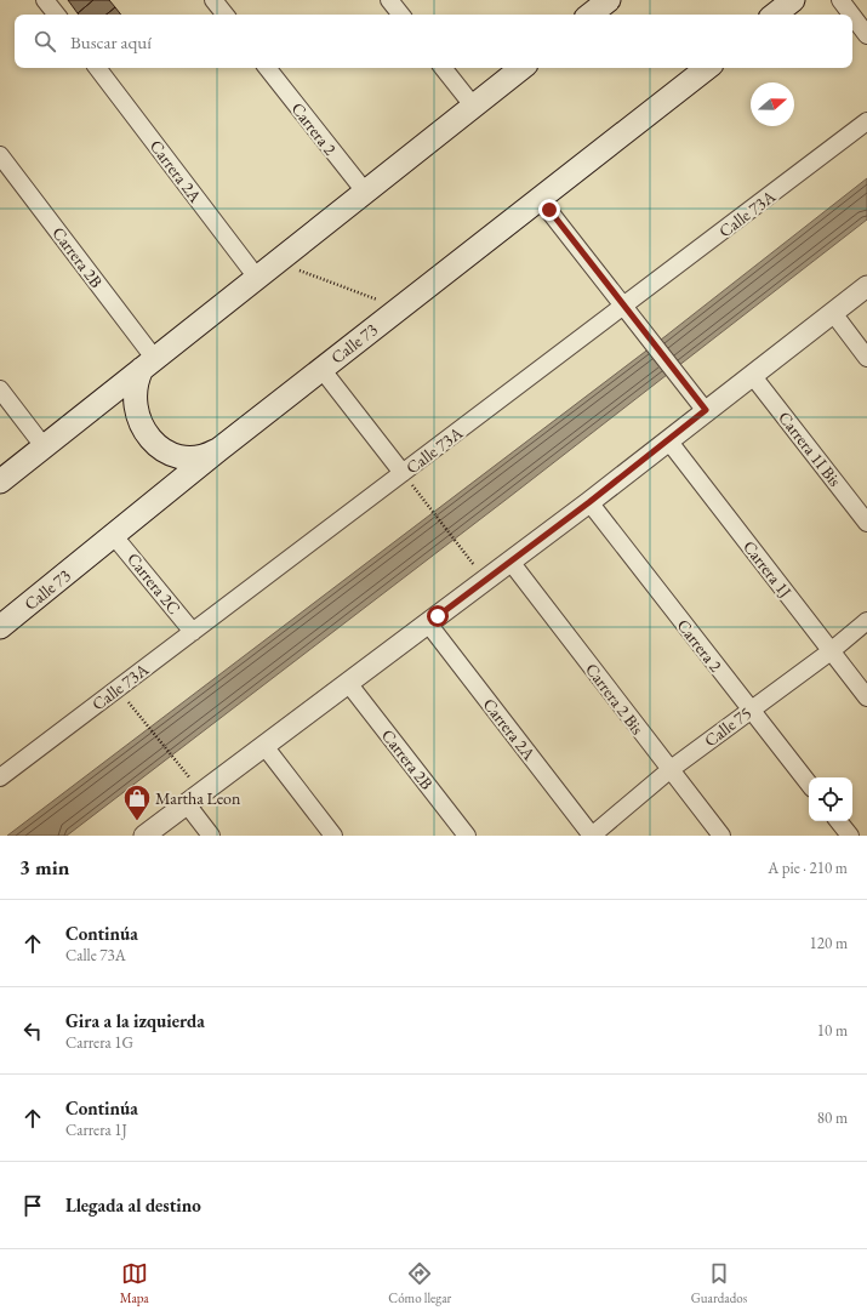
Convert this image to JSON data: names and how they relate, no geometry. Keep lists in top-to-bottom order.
{
  "streets": {
    "main road": ["Calle 73"],
    "street": [
      "Carrera 2",
      "Carrera 2A",
      "Calle 73A",
      "Carrera 2B",
      "Carrera 1I Bis",
      "Carrera 1J",
      "Carrera 2C",
      "Carrera 2 Bis",
      "Calle 75"
    ]
  },
  "crossings": [
    ["Carrera 2", "Calle 75"],
    ["Carrera 2A", "Calle 75"],
    ["Calle 73A", "Carrera 2C"],
    ["Calle 73", "Carrera 2C"],
    ["Carrera 1J", "Calle 75"],
    ["Carrera 2 Bis", "Calle 75"]
  ],
  "places": {
    "shop": ["Martha Leon"]
  },
  "north": "right",
  "page": {
    "search": "Buscar aquí",
    "heading": ["3 min", "A pie · 210 m"],
    "list": [
      ["Continúa", "Calle 73A", "120 m"],
      ["Gira a la izquierda", "Carrera 1G", "10 m"],
      ["Continúa", "Carrera 1J", "80 m"],
      "Llegada al destino"
    ],
    "nav": ["Mapa", "Cómo llegar", "Guardados"]
  }
}
